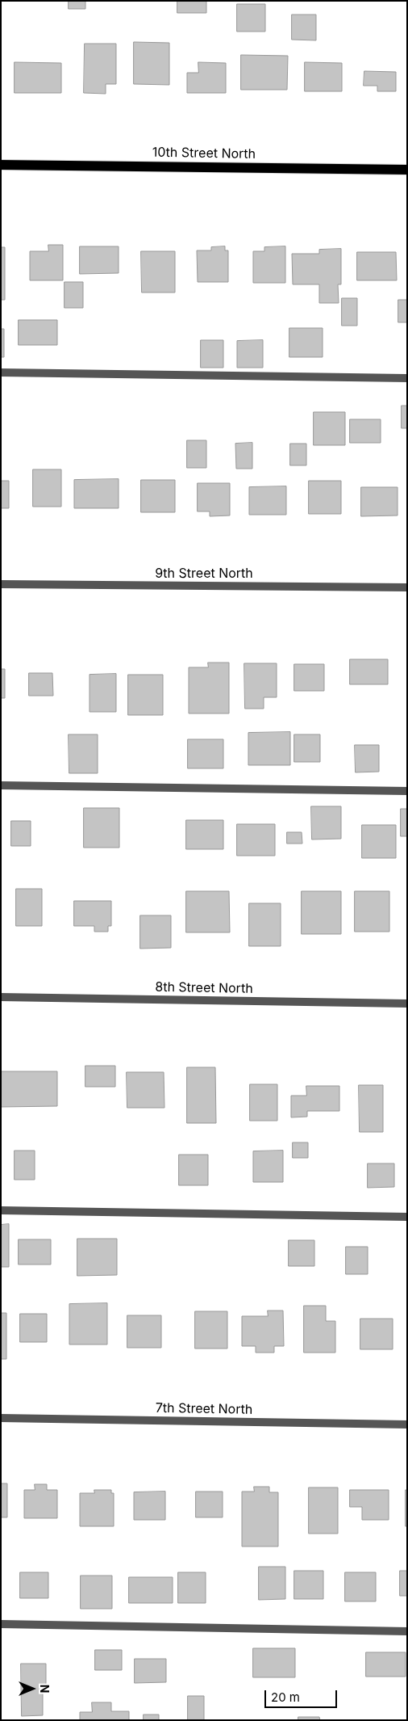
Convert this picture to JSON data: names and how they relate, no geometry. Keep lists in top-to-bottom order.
{
  "streets": {
    "main road": ["10th Street North"],
    "street": ["9th Street North", "8th Street North", "7th Street North"]
  },
  "scale_bar": "20 m",
  "north": "right"
}
